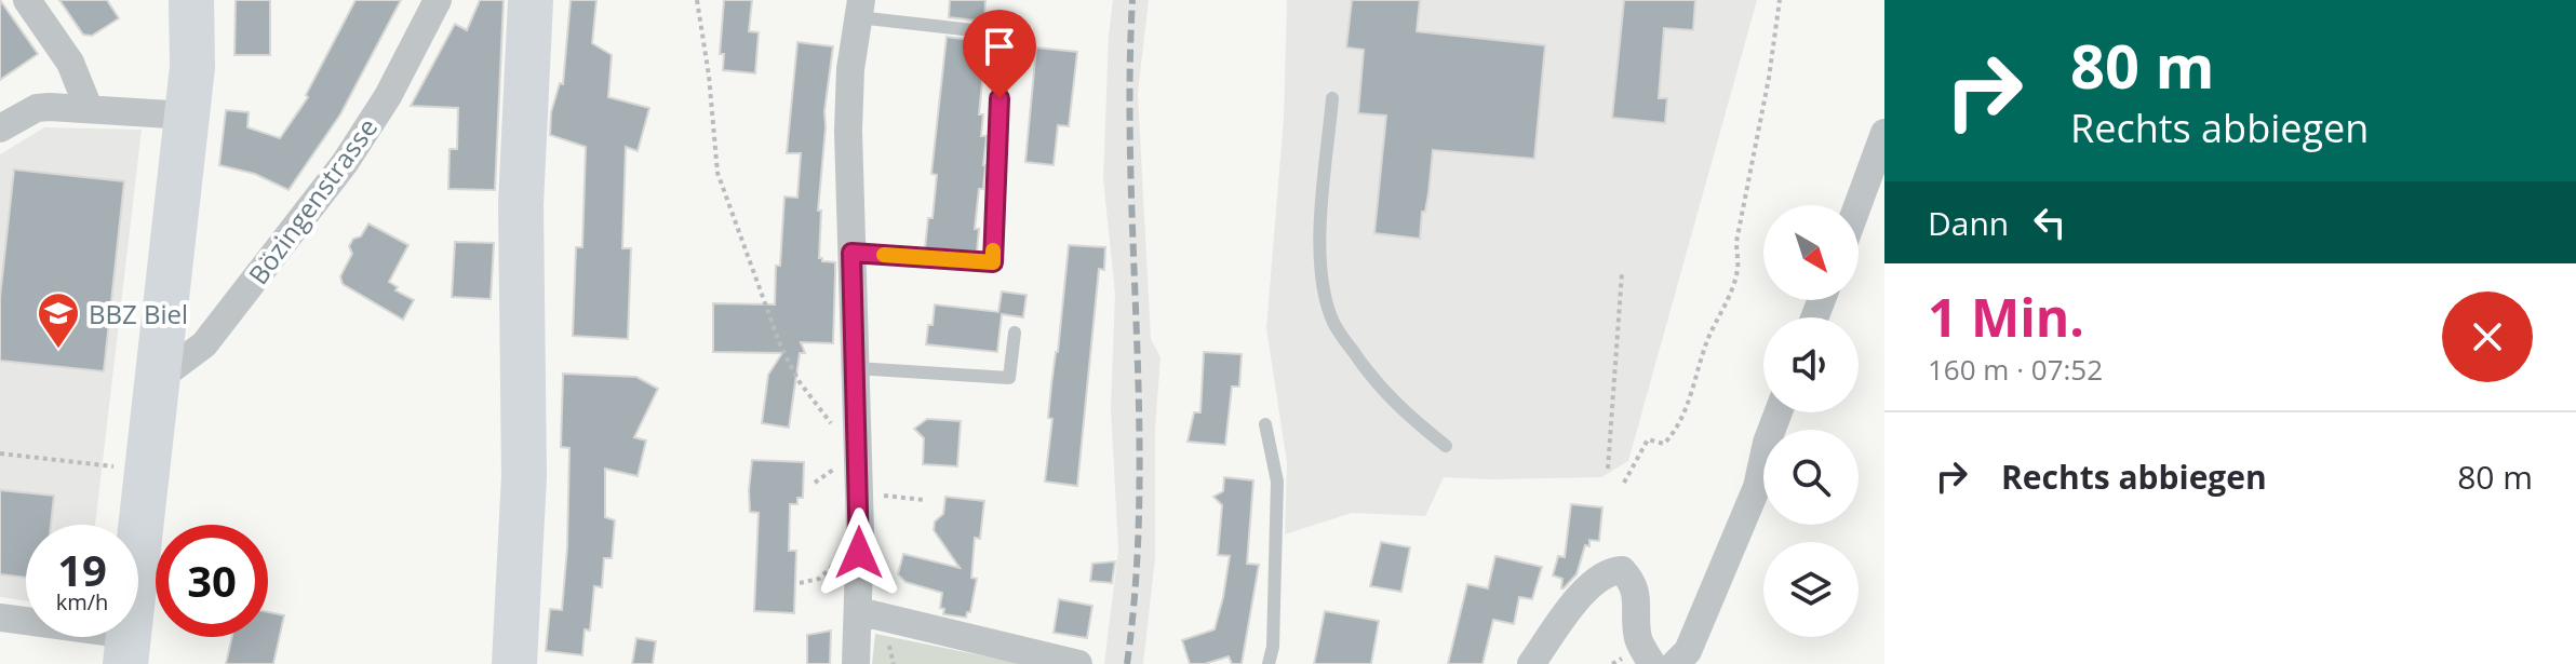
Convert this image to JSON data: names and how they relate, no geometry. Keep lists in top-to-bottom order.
{
  "streets": {
    "street": ["Bözingenstrasse"]
  },
  "places": {
    "school or university": ["BBZ Biel"]
  },
  "north": "bottom right",
  "page": {
    "turn": ["80 m", "Rechts abbiegen"],
    "then": "Dann",
    "heading": ["1 Min.", "160 m · 07:52"],
    "list": [
      {
        "name": "Rechts abbiegen",
        "value": "80 m"
      }
    ],
    "speed": "19 km/h",
    "limit": "30"
  }
}
